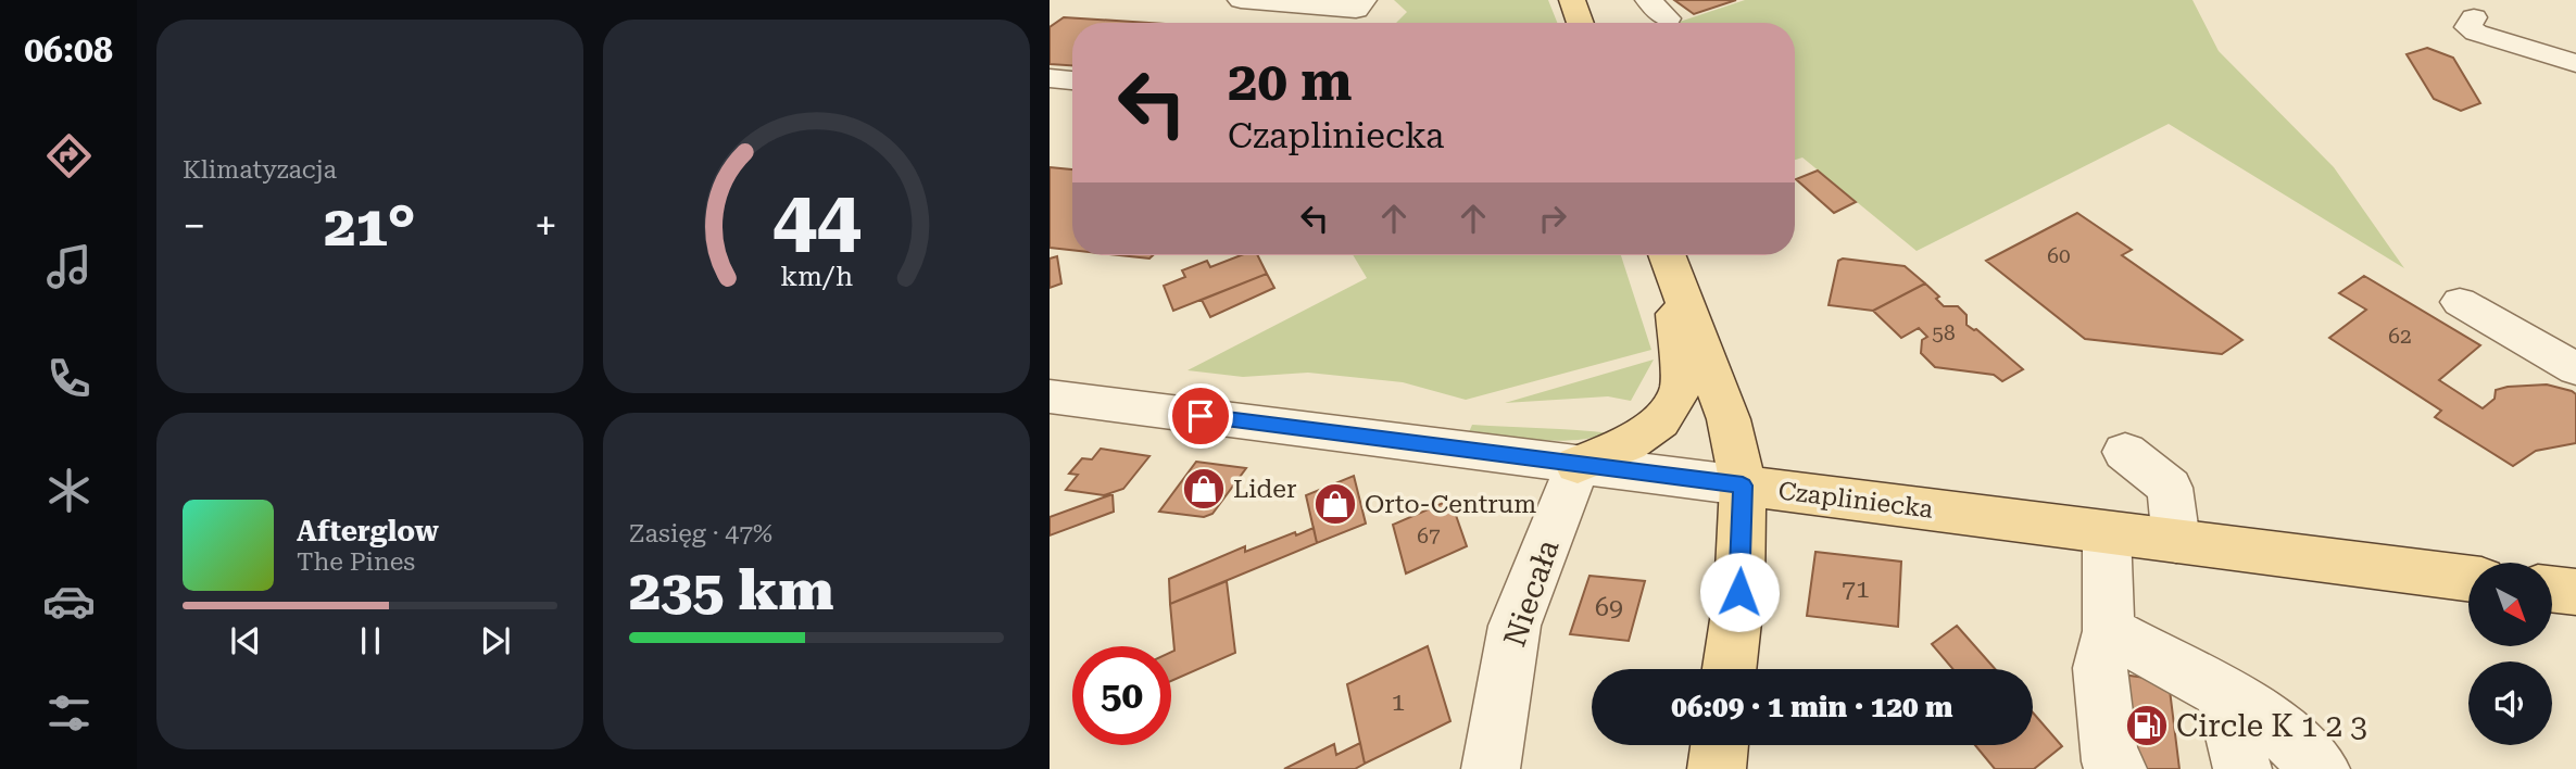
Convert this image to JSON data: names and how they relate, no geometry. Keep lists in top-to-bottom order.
{
  "streets": {
    "main road": ["Czapliniecka"],
    "street": ["Niecała"]
  },
  "crossings": [
    ["Czapliniecka", "Niecała"]
  ],
  "places": {
    "shop": ["Lider", "Orto-Centrum"],
    "fuel station": ["Circle K 1 2 3"]
  },
  "house_numbers": [
    "60",
    "58",
    "62",
    "67",
    "71",
    "69",
    "1"
  ],
  "north": "bottom right",
  "page": {
    "tabs": "06:08",
    "tile": [
      "Klimatyzacja",
      ["Zasięg · 47%", "235 km"]
    ],
    "turn": ["20 m", "Czapliniecka"],
    "heat": ["−", "21°", "+"],
    "song": ["Afterglow", "The Pines"],
    "limit": "50",
    "trip": "06:09 · 1 min · 120 m",
    "gauge": ["44", "km/h"]
  }
}
